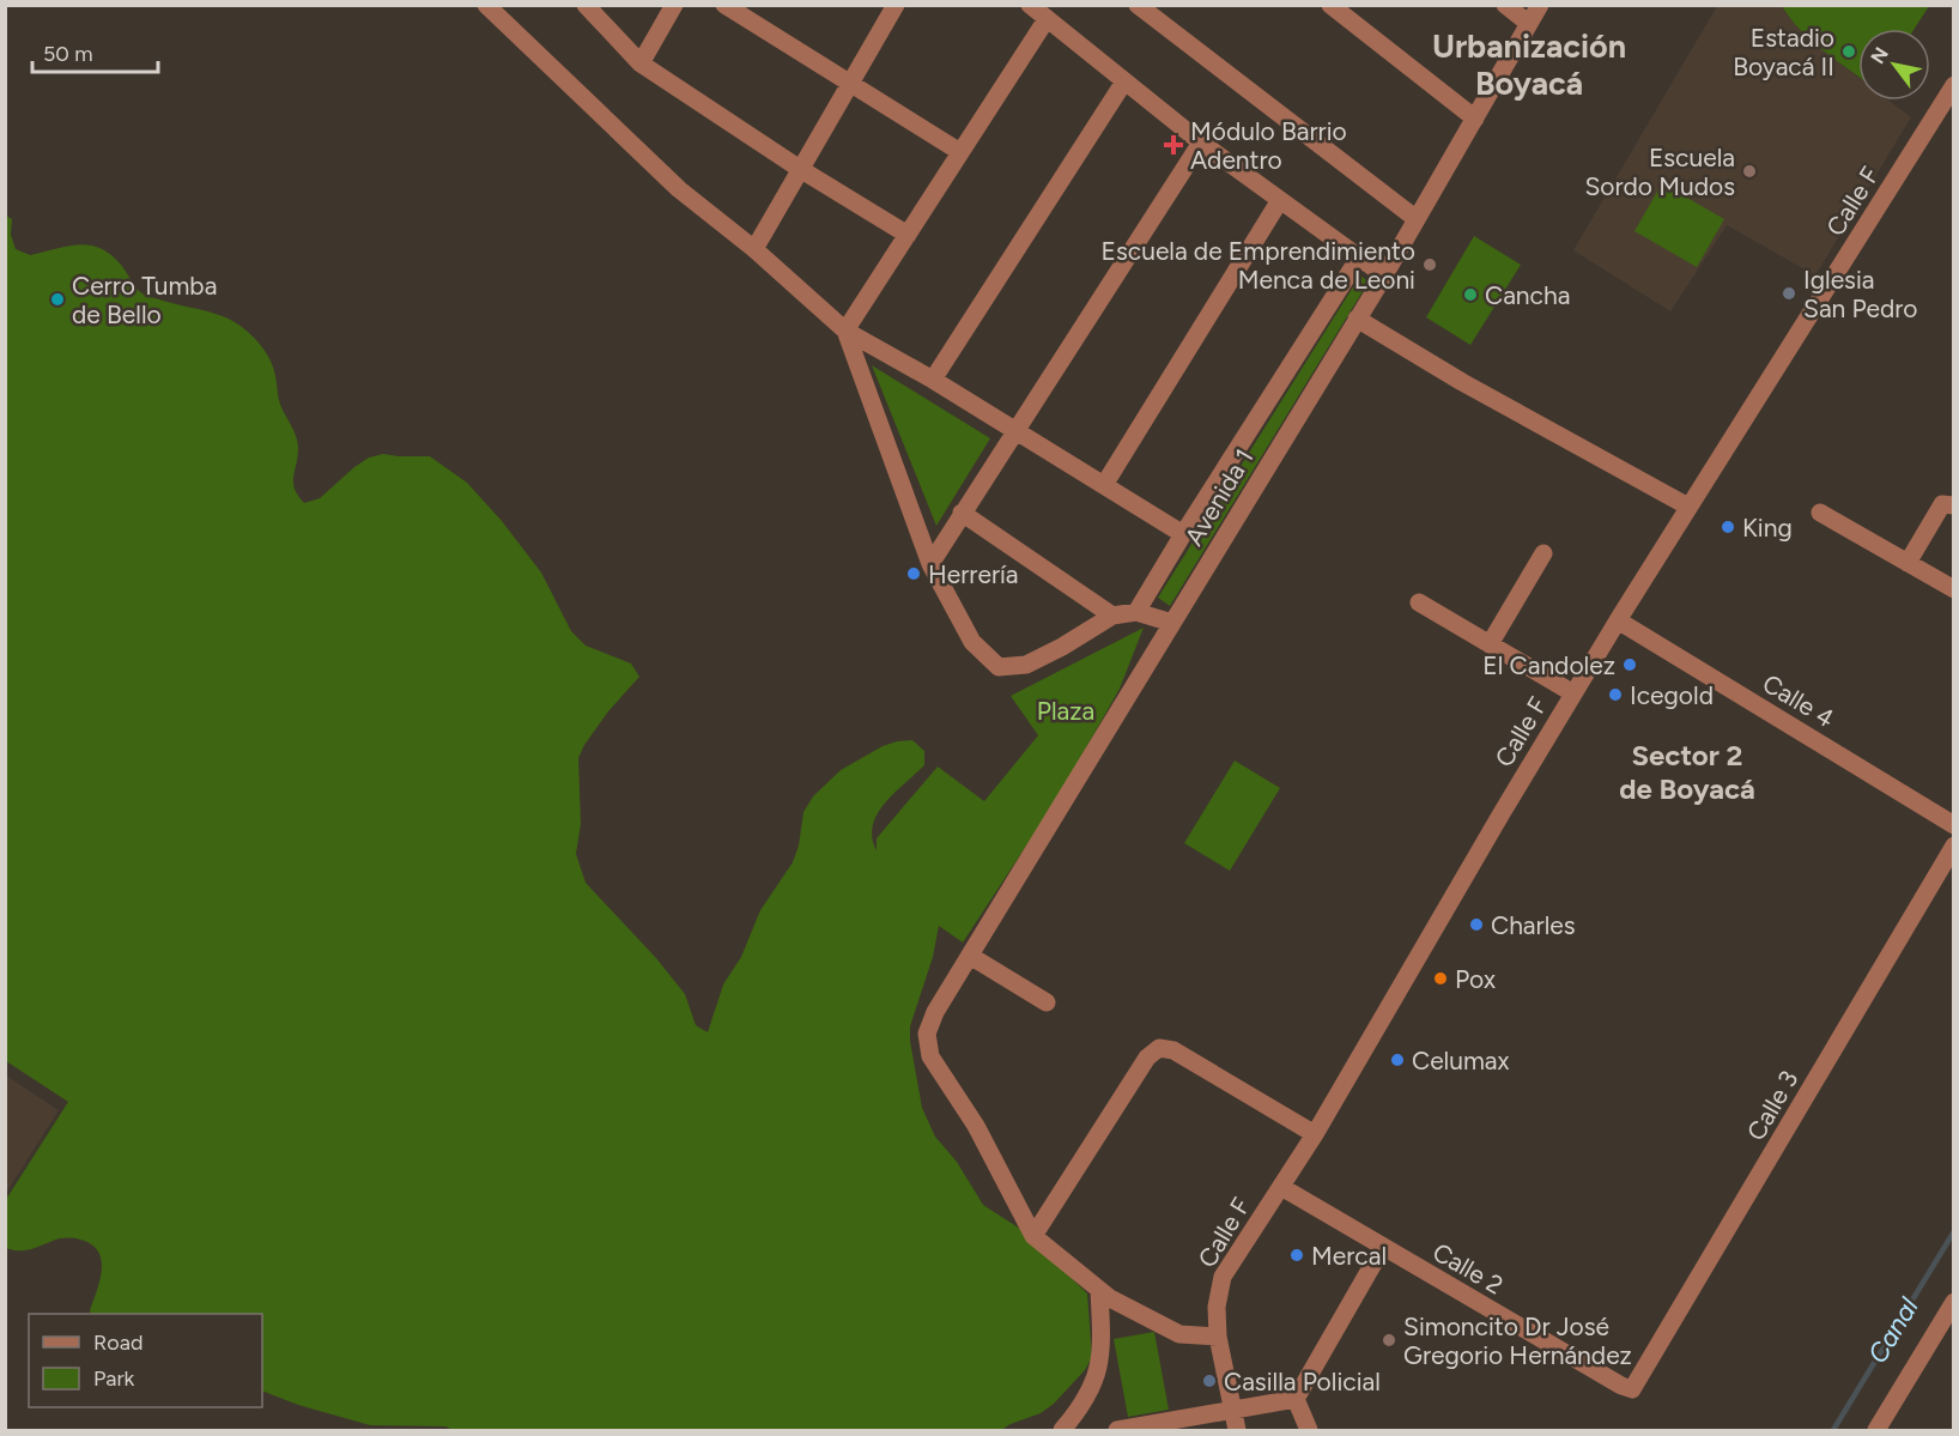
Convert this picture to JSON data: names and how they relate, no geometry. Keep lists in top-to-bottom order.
{
  "streets": {
    "street": [
      "Calle F",
      "Avenida 1",
      "Calle 4",
      "Calle 3",
      "Calle 2"
    ]
  },
  "crossings": [
    ["Calle F", "Calle 4"],
    ["Calle F", "Calle 2"],
    ["Calle 3", "Calle 2"]
  ],
  "districts": ["Urbanización Boyacá", "Sector 2 de Boyacá"],
  "water": ["Canal"],
  "parks": ["Plaza"],
  "places": {
    "other": [
      "Estadio Boyacá II",
      "Escuela Sordo Mudos",
      "Escuela de Emprendimiento Menca de Leoni",
      "Iglesia San Pedro",
      "Cancha",
      "Cerro Tumba de Bello",
      "King",
      "Herrería",
      "El Candolez",
      "Icegold",
      "Charles",
      "Pox",
      "Celumax",
      "Mercal",
      "Simoncito Dr José Gregorio Hernández",
      "Casilla Policial"
    ],
    "health": ["Módulo Barrio Adentro"]
  },
  "legend": ["Road", "Park"],
  "scale_bar": "50 m",
  "north": "top left"
}
